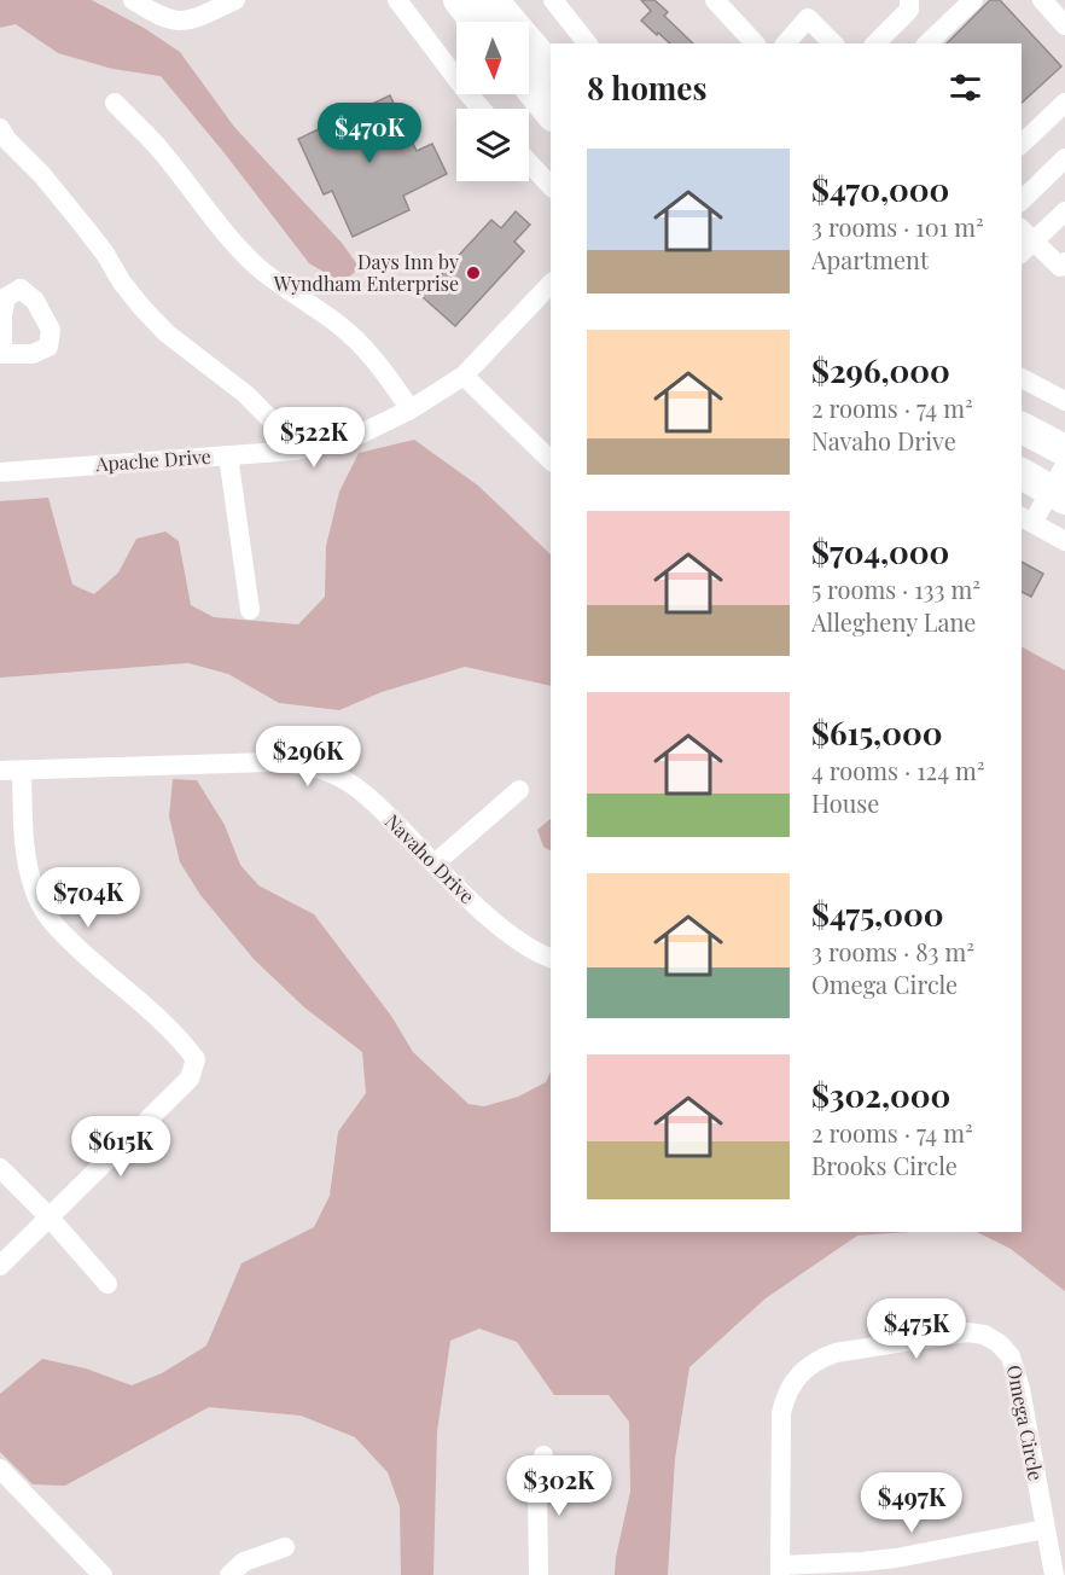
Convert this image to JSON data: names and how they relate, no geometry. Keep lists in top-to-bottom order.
{
  "streets": {
    "street": ["Apache Drive", "Navaho Drive", "Omega Circle"]
  },
  "places": ["Days Inn by Wyndham Enterprise"],
  "north": "bottom",
  "page": {
    "heading": "8 homes",
    "price": [
      "$470K",
      "$522K",
      "$296K",
      "$704K",
      "$615K",
      "$475K",
      "$302K",
      "$497K"
    ],
    "list": [
      {
        "name": "$470,000",
        "note": "3 rooms · 101 m² · Apartment"
      },
      {
        "name": "$296,000",
        "note": "2 rooms · 74 m² · Navaho Drive"
      },
      {
        "name": "$704,000",
        "note": "5 rooms · 133 m² · Allegheny Lane"
      },
      {
        "name": "$615,000",
        "note": "4 rooms · 124 m² · House"
      },
      {
        "name": "$475,000",
        "note": "3 rooms · 83 m² · Omega Circle"
      },
      {
        "name": "$302,000",
        "note": "2 rooms · 74 m² · Brooks Circle"
      }
    ]
  }
}
